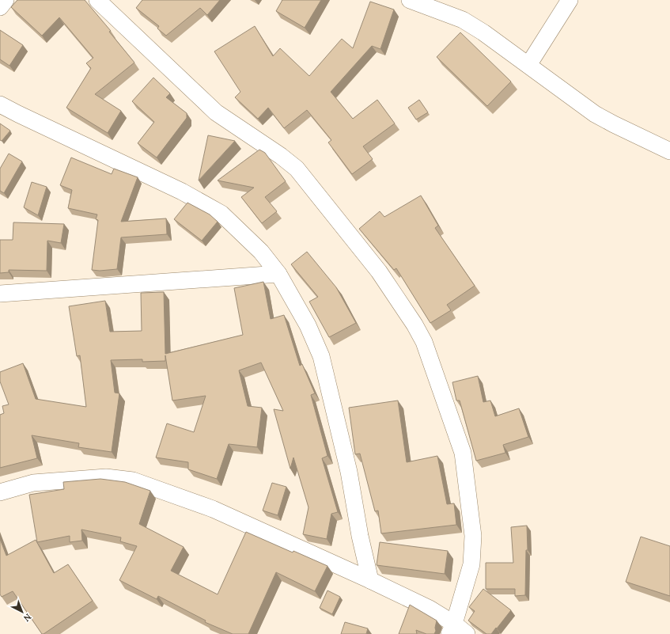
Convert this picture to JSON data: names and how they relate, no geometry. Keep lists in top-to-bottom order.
{
  "north": "bottom right"
}
